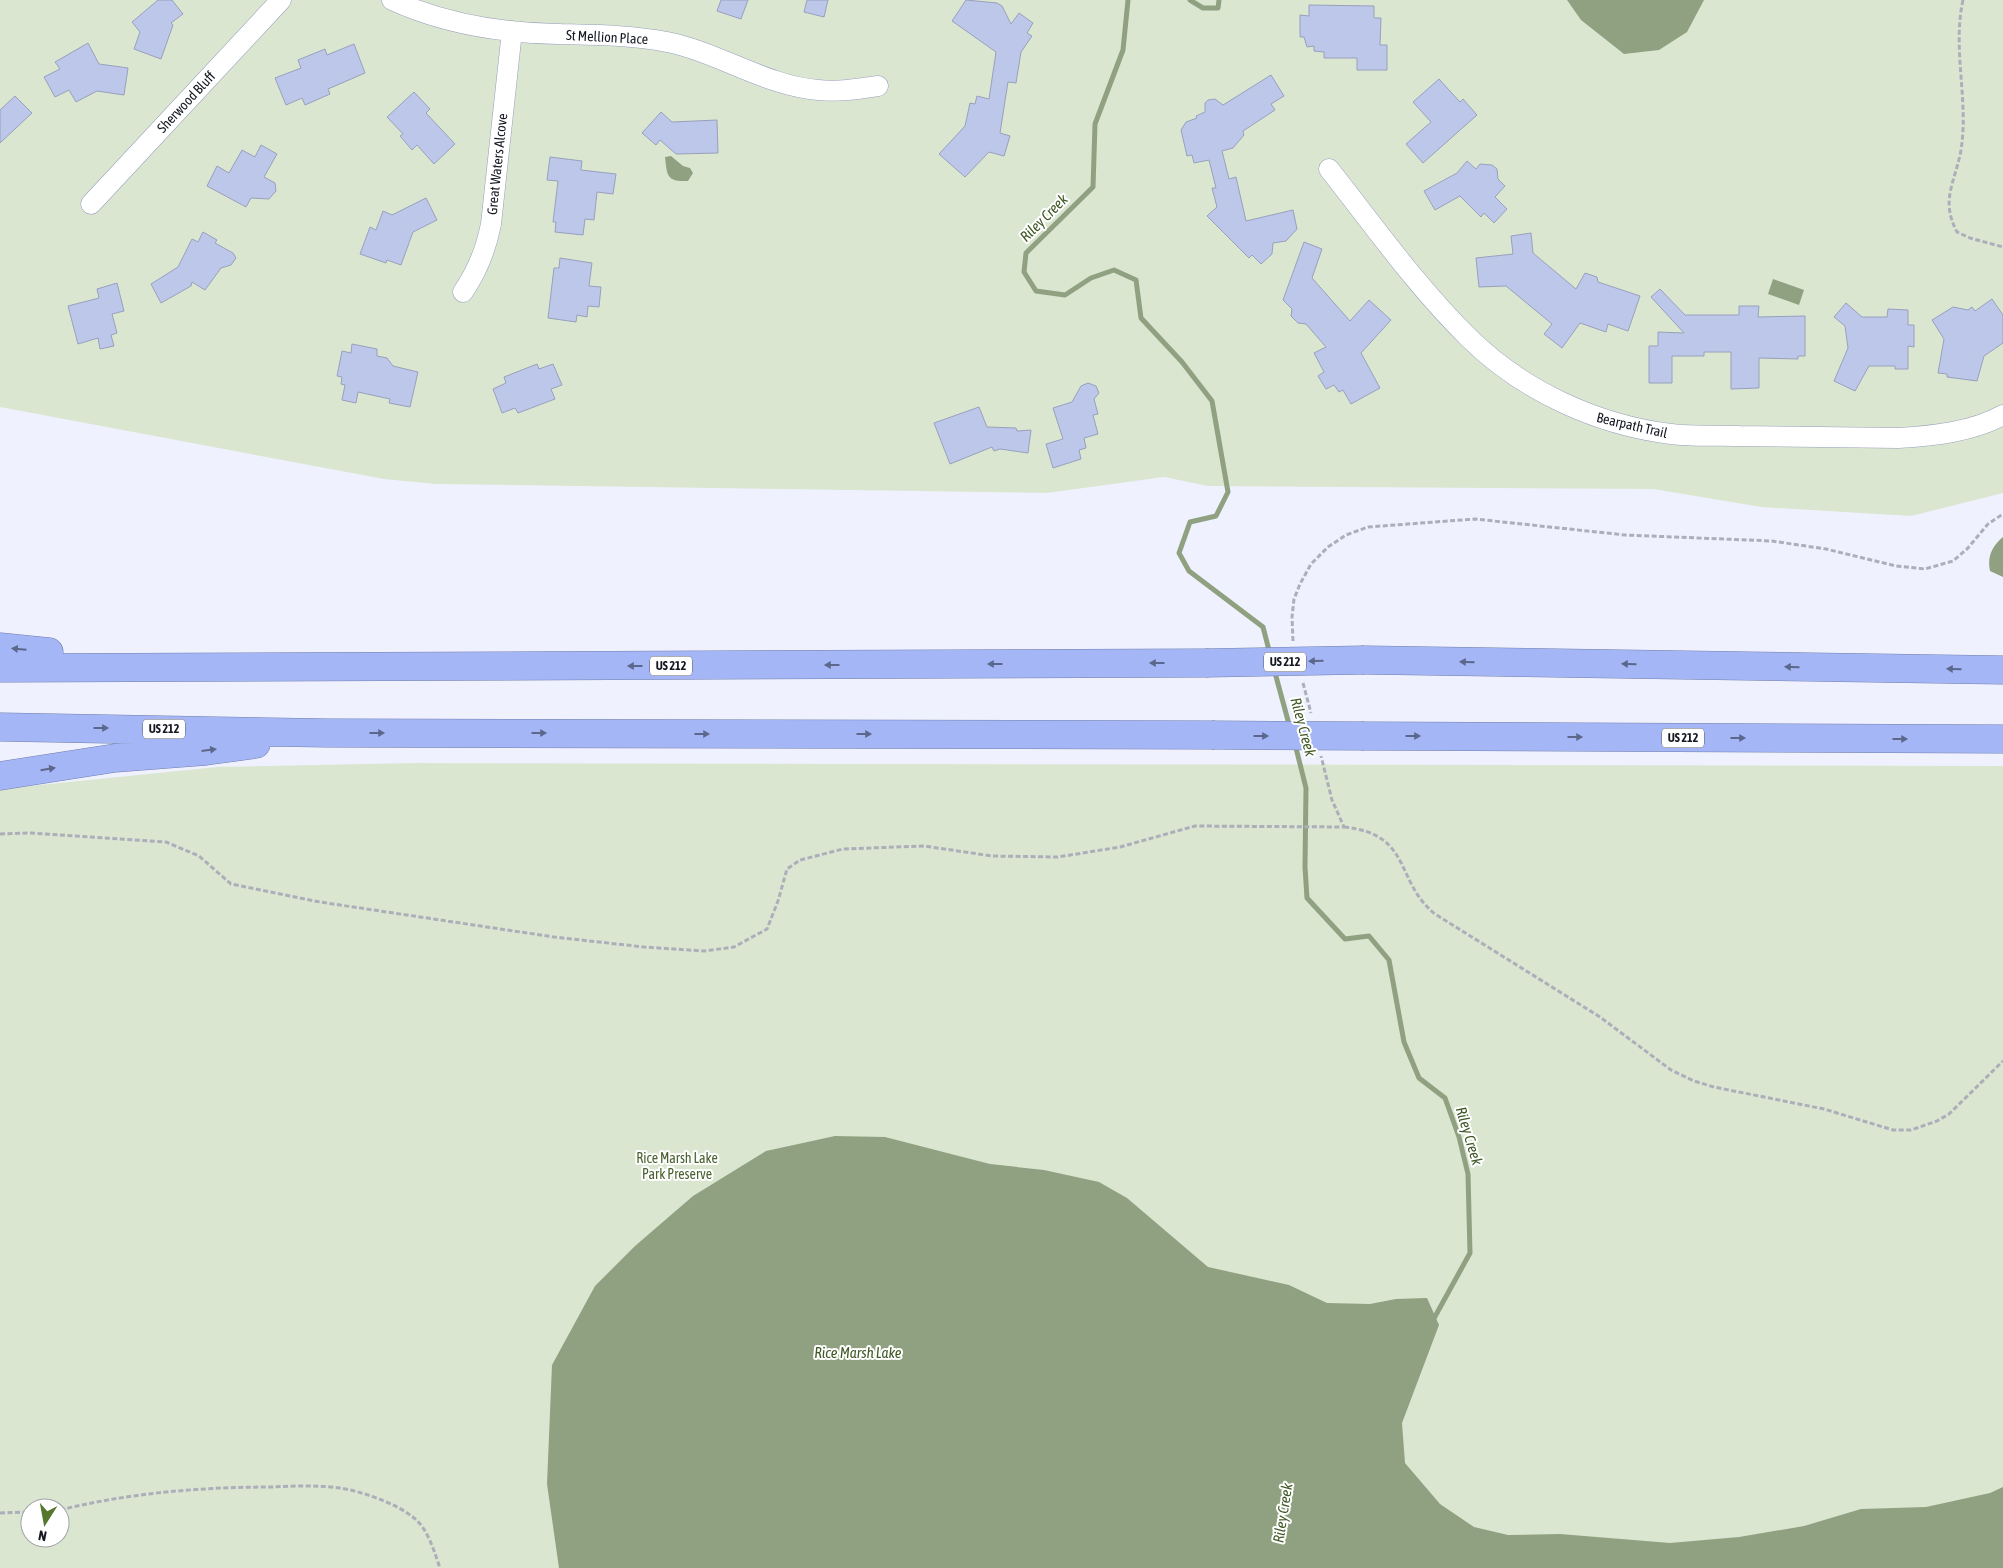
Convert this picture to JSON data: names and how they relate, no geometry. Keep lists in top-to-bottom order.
{
  "streets": {
    "highway": ["US 212"],
    "street": [
      "St Mellion Place",
      "Sherwood Bluff",
      "Great Waters Alcove",
      "Bearpath Trail"
    ]
  },
  "crossings": [
    ["St Mellion Place", "Great Waters Alcove"]
  ],
  "water": ["Riley Creek", "Rice Marsh Lake"],
  "parks": ["Rice Marsh Lake Park Preserve"],
  "north": "bottom"
}
